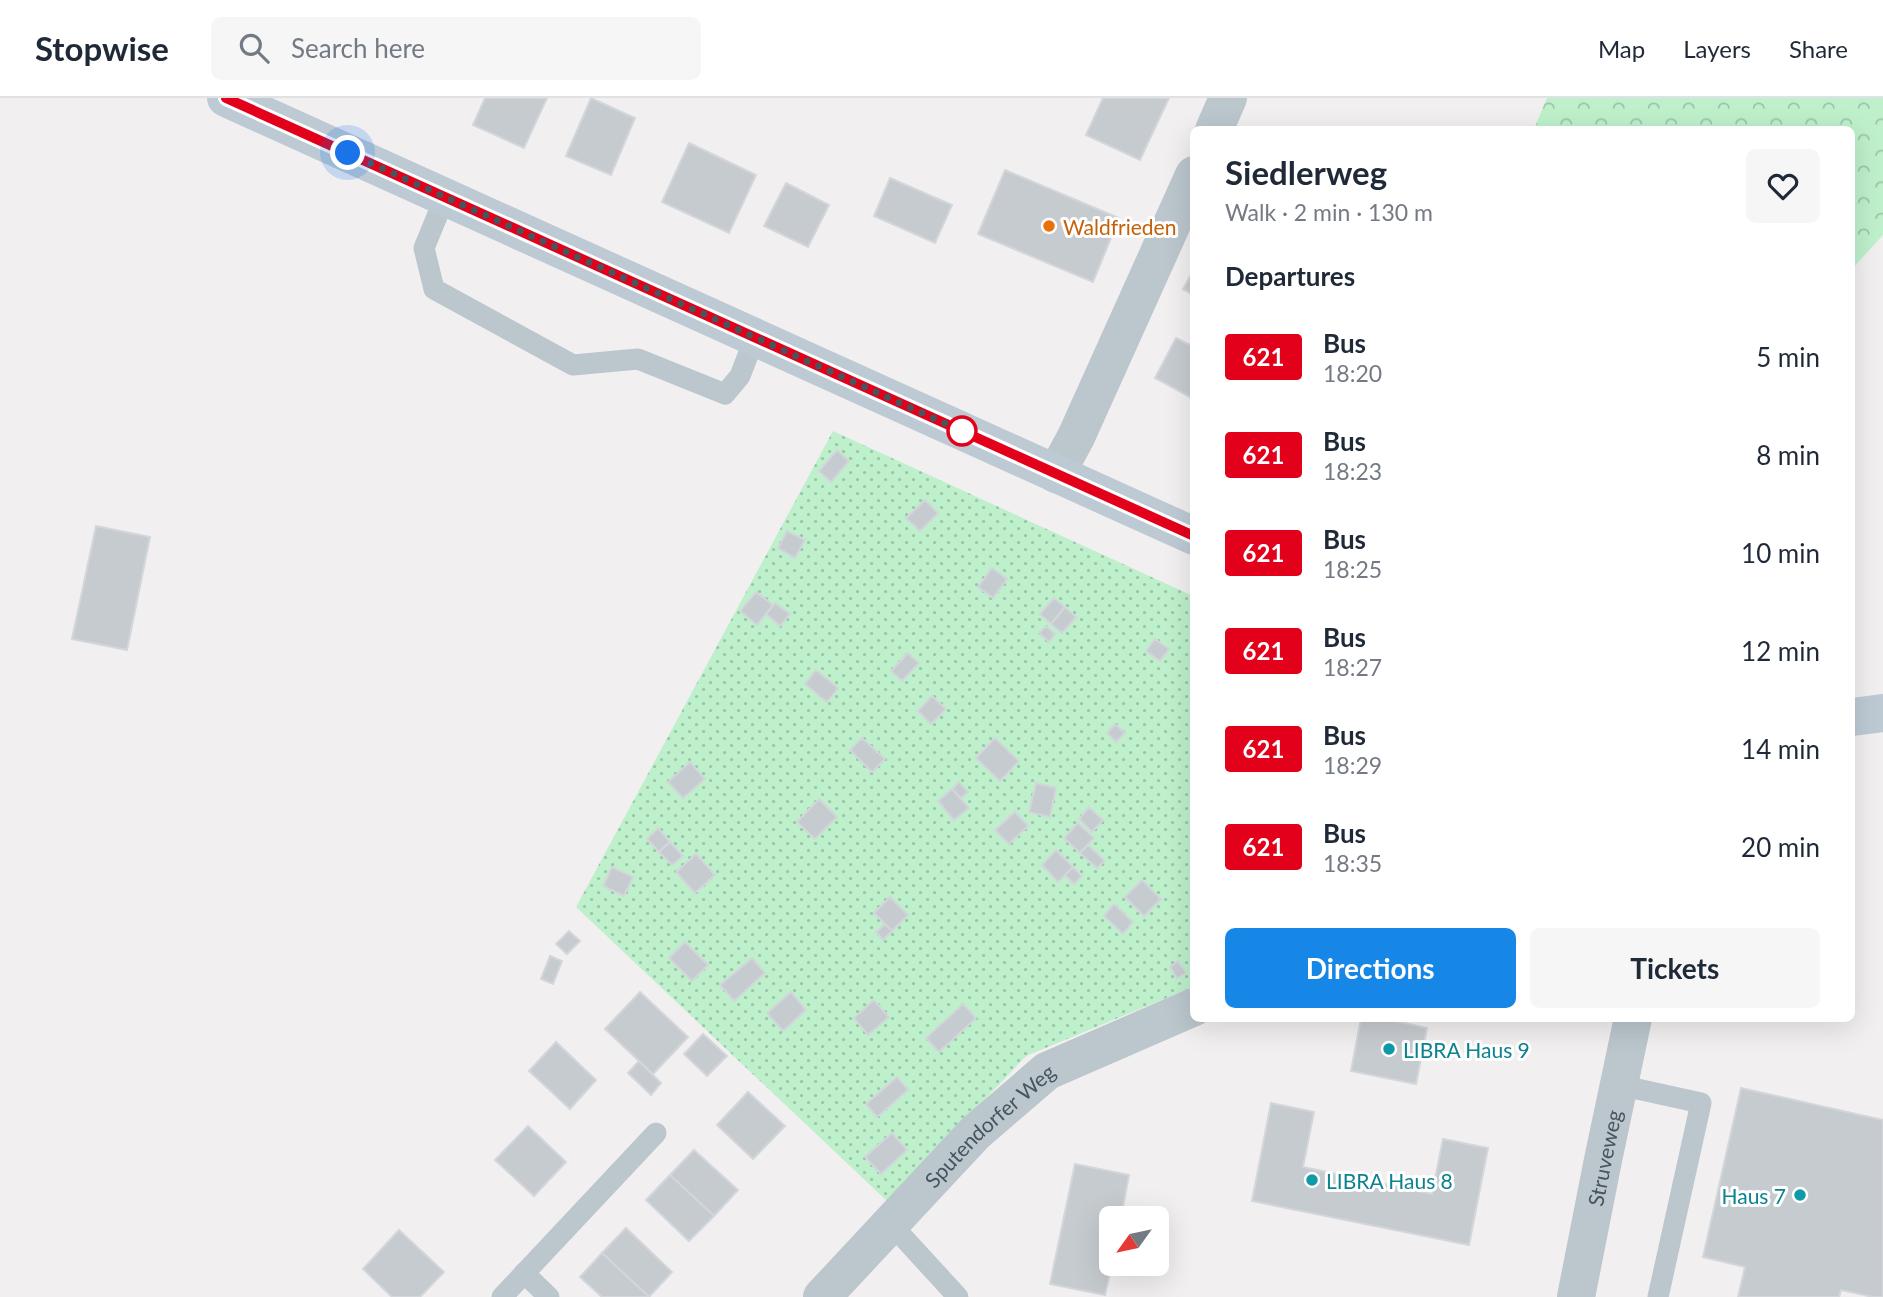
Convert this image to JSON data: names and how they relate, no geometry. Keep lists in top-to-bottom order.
{
  "streets": {
    "street": ["Sputendorfer Weg", "Struveweg"]
  },
  "places": [
    "Waldfrieden",
    "LIBRA Haus 9",
    "LIBRA Haus 8",
    "Haus 7"
  ],
  "lines": ["bus line 621"],
  "north": "bottom left",
  "page": {
    "header": "Stopwise",
    "search": "Search here",
    "nav": ["Map", "Layers", "Share"],
    "heading": [
      ["Siedlerweg", "Walk · 2 min · 130 m"],
      "Departures"
    ],
    "list": [
      {
        "mark": "621",
        "name": "Bus",
        "note": "18:20",
        "value": "5 min"
      },
      {
        "mark": "621",
        "name": "Bus",
        "note": "18:23",
        "value": "8 min"
      },
      {
        "mark": "621",
        "name": "Bus",
        "note": "18:25",
        "value": "10 min"
      },
      {
        "mark": "621",
        "name": "Bus",
        "note": "18:27",
        "value": "12 min"
      },
      {
        "mark": "621",
        "name": "Bus",
        "note": "18:29",
        "value": "14 min"
      },
      {
        "mark": "621",
        "name": "Bus",
        "note": "18:35",
        "value": "20 min"
      }
    ],
    "buttons": ["Directions", "Tickets"]
  }
}
